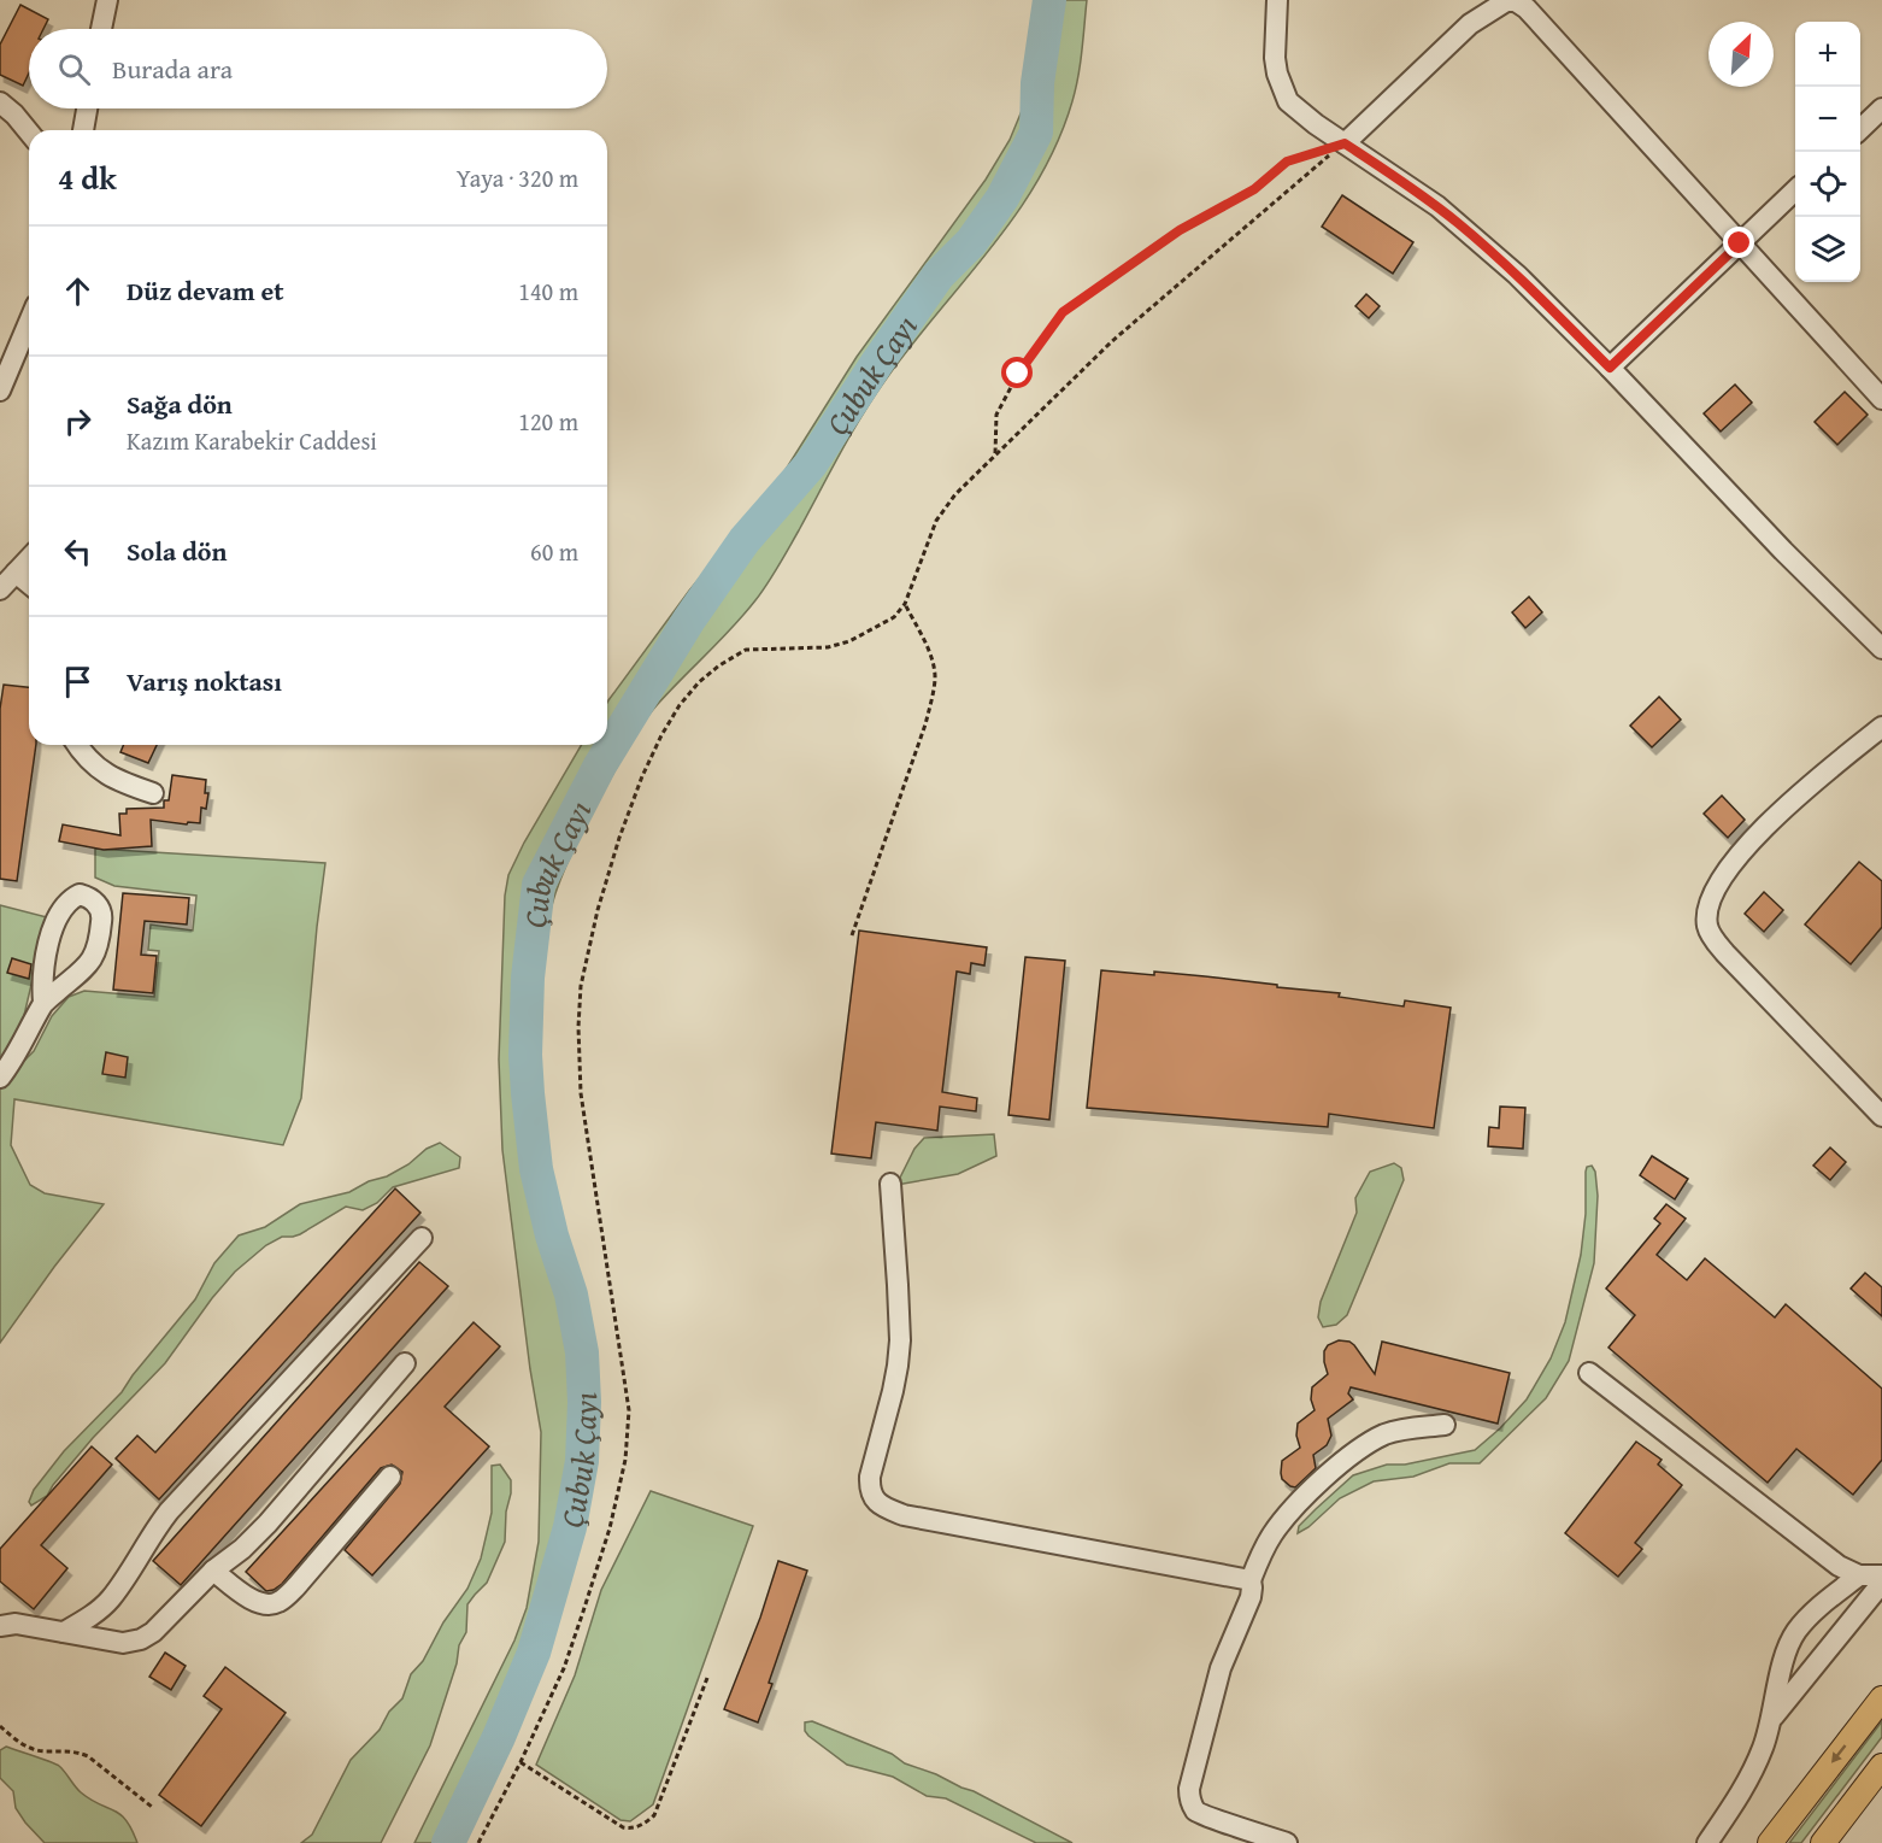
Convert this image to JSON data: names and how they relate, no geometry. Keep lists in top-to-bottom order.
{
  "water": ["Çubuk Çayı"],
  "north": "top right",
  "page": {
    "map_buttons": ["+", "−"],
    "search": "Burada ara",
    "heading": ["4 dk", "Yaya · 320 m"],
    "list": [
      ["Düz devam et", "140 m"],
      ["Sağa dön", "Kazım Karabekir Caddesi", "120 m"],
      ["Sola dön", "60 m"],
      "Varış noktası"
    ]
  }
}
